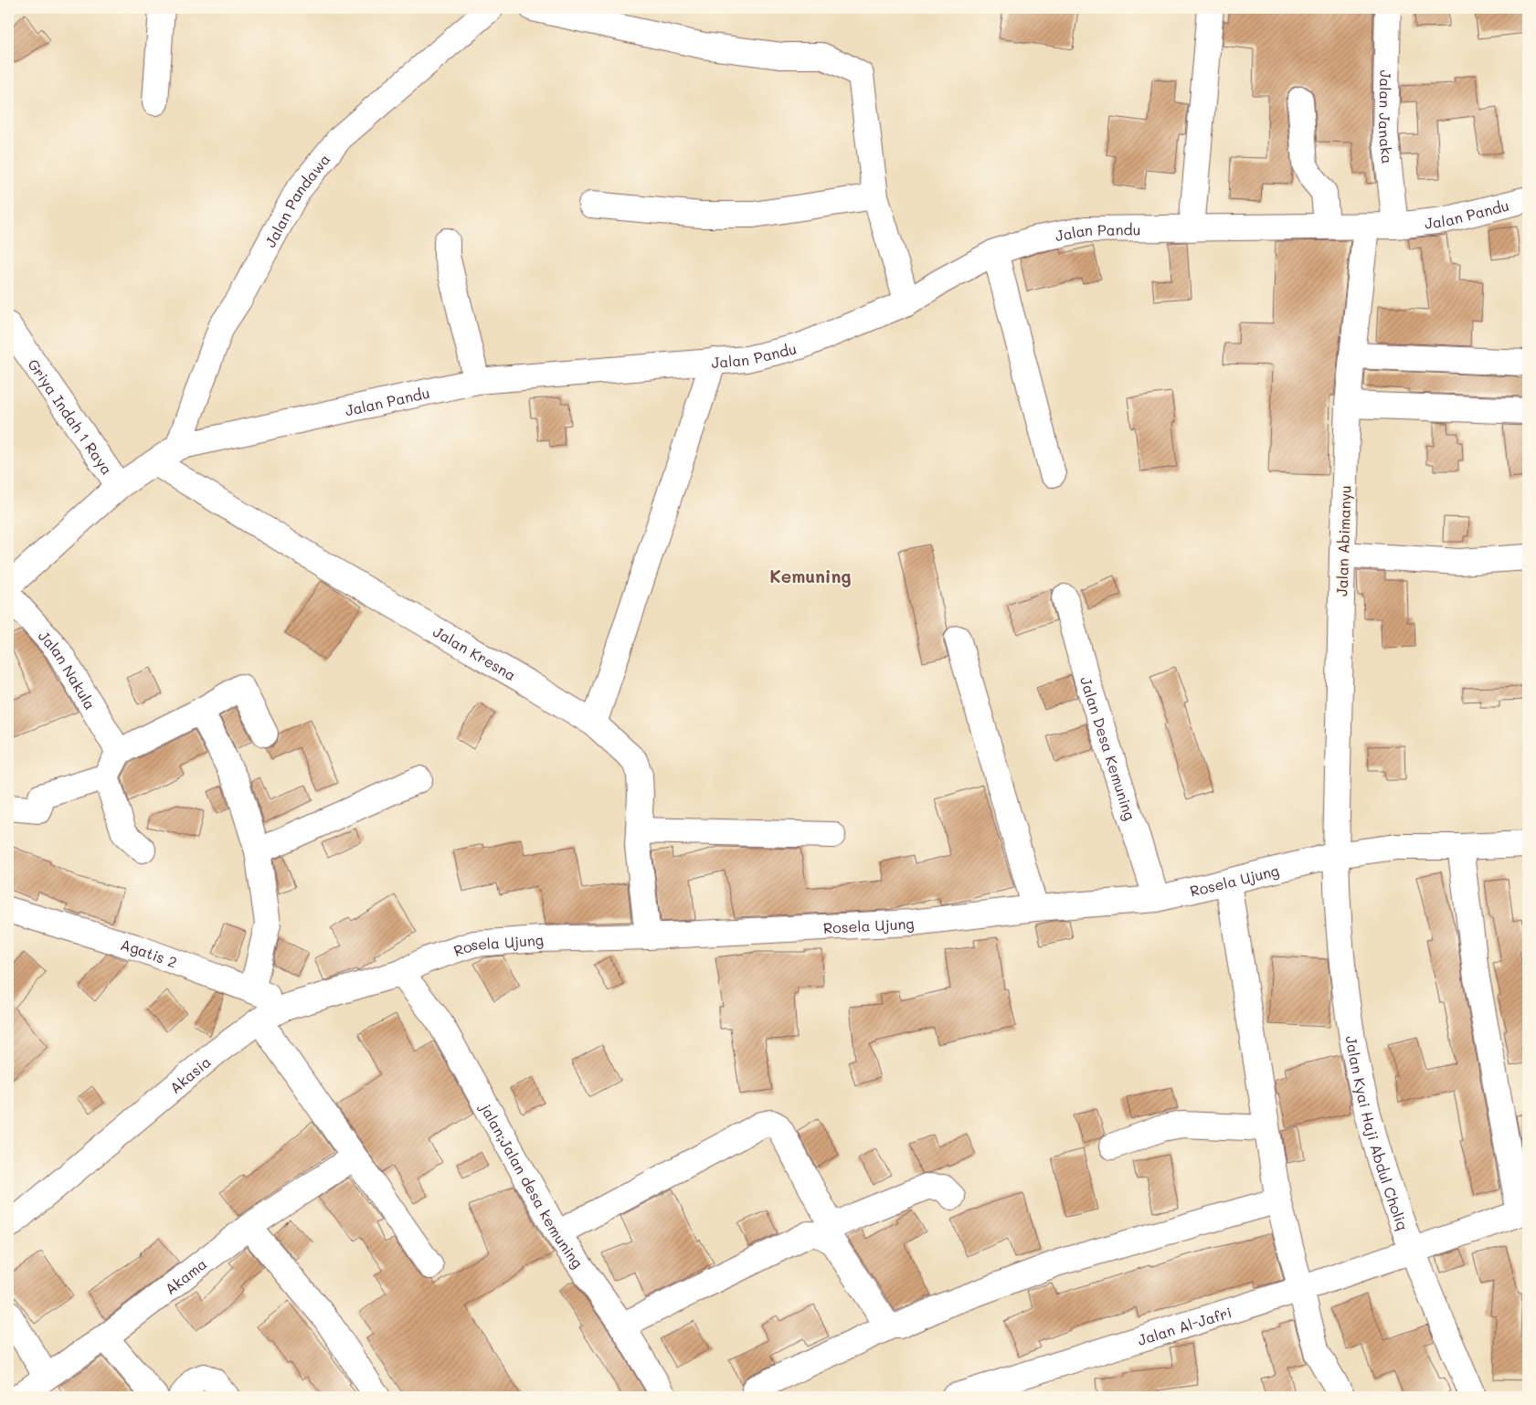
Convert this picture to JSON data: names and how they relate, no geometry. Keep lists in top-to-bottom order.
{
  "streets": {
    "street": [
      "Jalan Janaka",
      "Jalan Pandawa",
      "Jalan Pandu",
      "Griya Indah 1 Raya",
      "Jalan Abimanyu",
      "Jalan Kresna",
      "Jalan Nakula",
      "Jalan Desa Kemuning",
      "Rosela Ujung",
      "Agatis 2",
      "Akasia",
      "Jalan Kyai Haji Abdul Choliq",
      "jalan;Jalan desa kemuning",
      "Akama",
      "Jalan Al-Jafri"
    ]
  },
  "crossings": [
    ["Jalan Janaka", "Jalan Pandu"],
    ["Jalan Pandawa", "Jalan Pandu"],
    ["Jalan Pandu", "Griya Indah 1 Raya"],
    ["Jalan Pandu", "Jalan Abimanyu"],
    ["Jalan Pandu", "Jalan Kresna"],
    ["Jalan Abimanyu", "Rosela Ujung"],
    ["Jalan Abimanyu", "Jalan Kyai Haji Abdul Choliq"],
    ["Jalan Kresna", "Rosela Ujung"],
    ["Jalan Desa Kemuning", "Rosela Ujung"],
    ["Rosela Ujung", "Akasia"],
    ["Rosela Ujung", "Jalan Kyai Haji Abdul Choliq"],
    ["Rosela Ujung", "jalan;Jalan desa kemuning"],
    ["Agatis 2", "Akasia"],
    ["Akasia", "jalan;Jalan desa kemuning"],
    ["Jalan Kyai Haji Abdul Choliq", "Jalan Al-Jafri"]
  ],
  "districts": ["Kemuning"]
}
